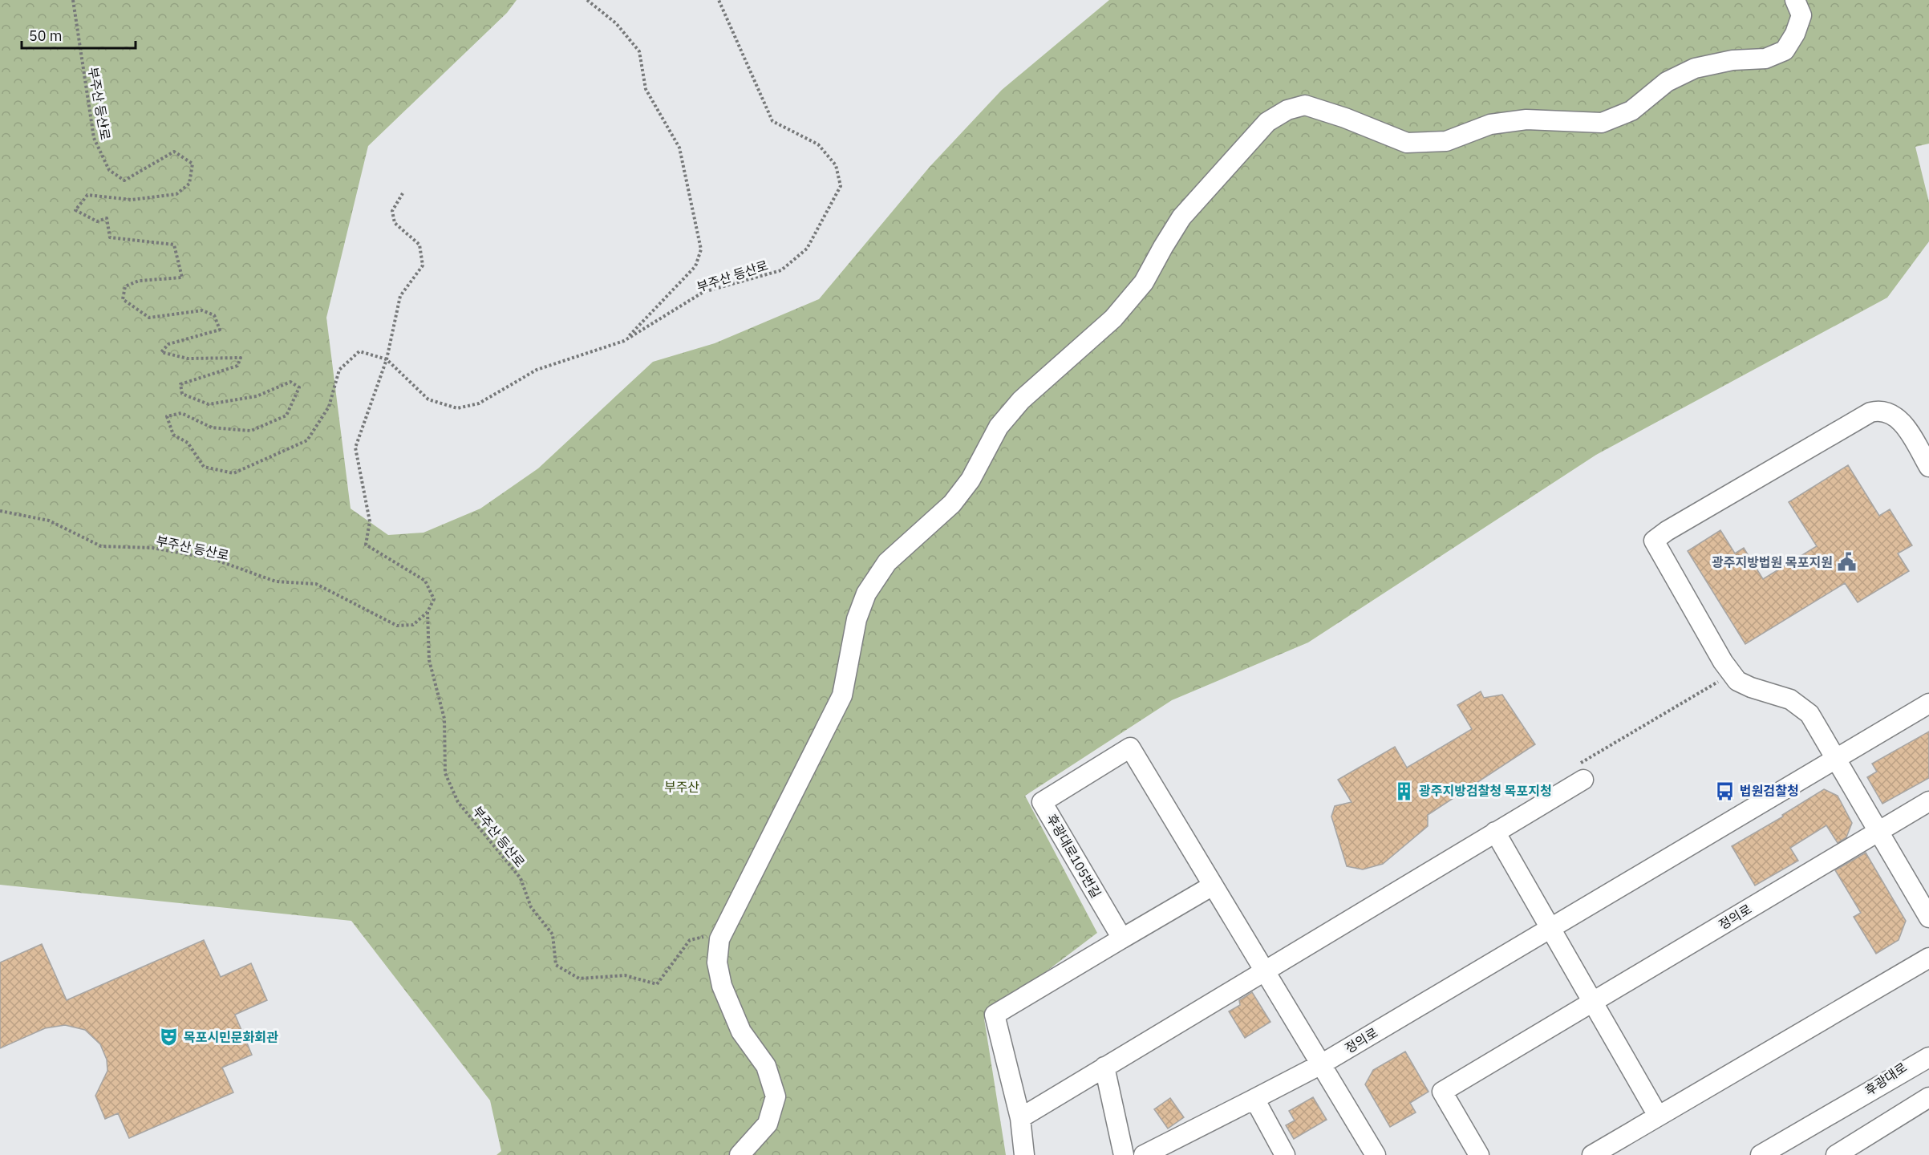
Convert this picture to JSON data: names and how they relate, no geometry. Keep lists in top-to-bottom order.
{
  "streets": {
    "street": ["후광대로105번길", "정의로", "후광대로"],
    "path": ["부주산 등산로"]
  },
  "crossings": [
    ["후광대로105번길", "정의로"]
  ],
  "parks": ["부주산"],
  "places": {
    "public building": ["광주지방법원 목포지원"],
    "building": ["광주지방검찰청 목포지청"],
    "bus stop": ["법원검찰청"],
    "theatre": ["목포시민문화회관"]
  },
  "scale_bar": "50 m"
}
